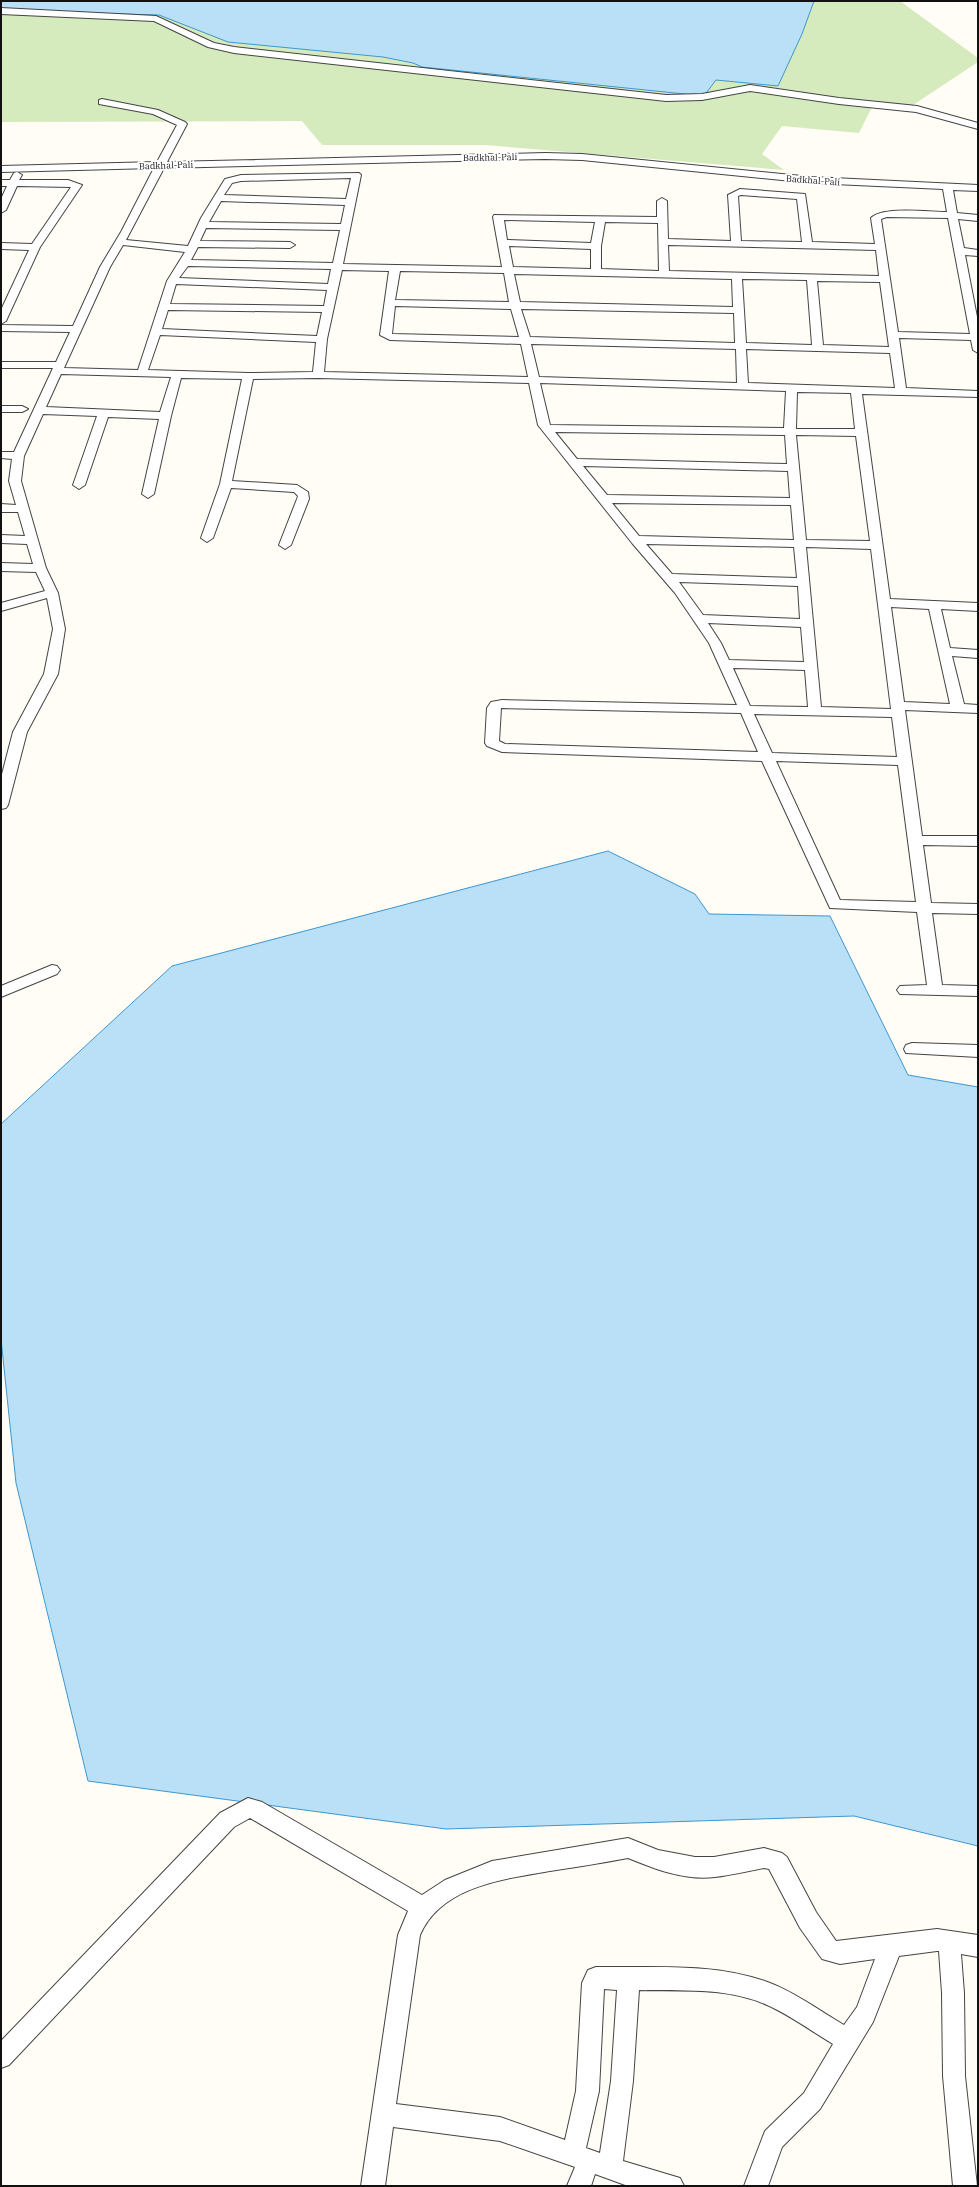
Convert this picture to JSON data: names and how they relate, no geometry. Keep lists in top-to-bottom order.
{
  "streets": {
    "street": ["Badkhal-Pali"]
  }
}
